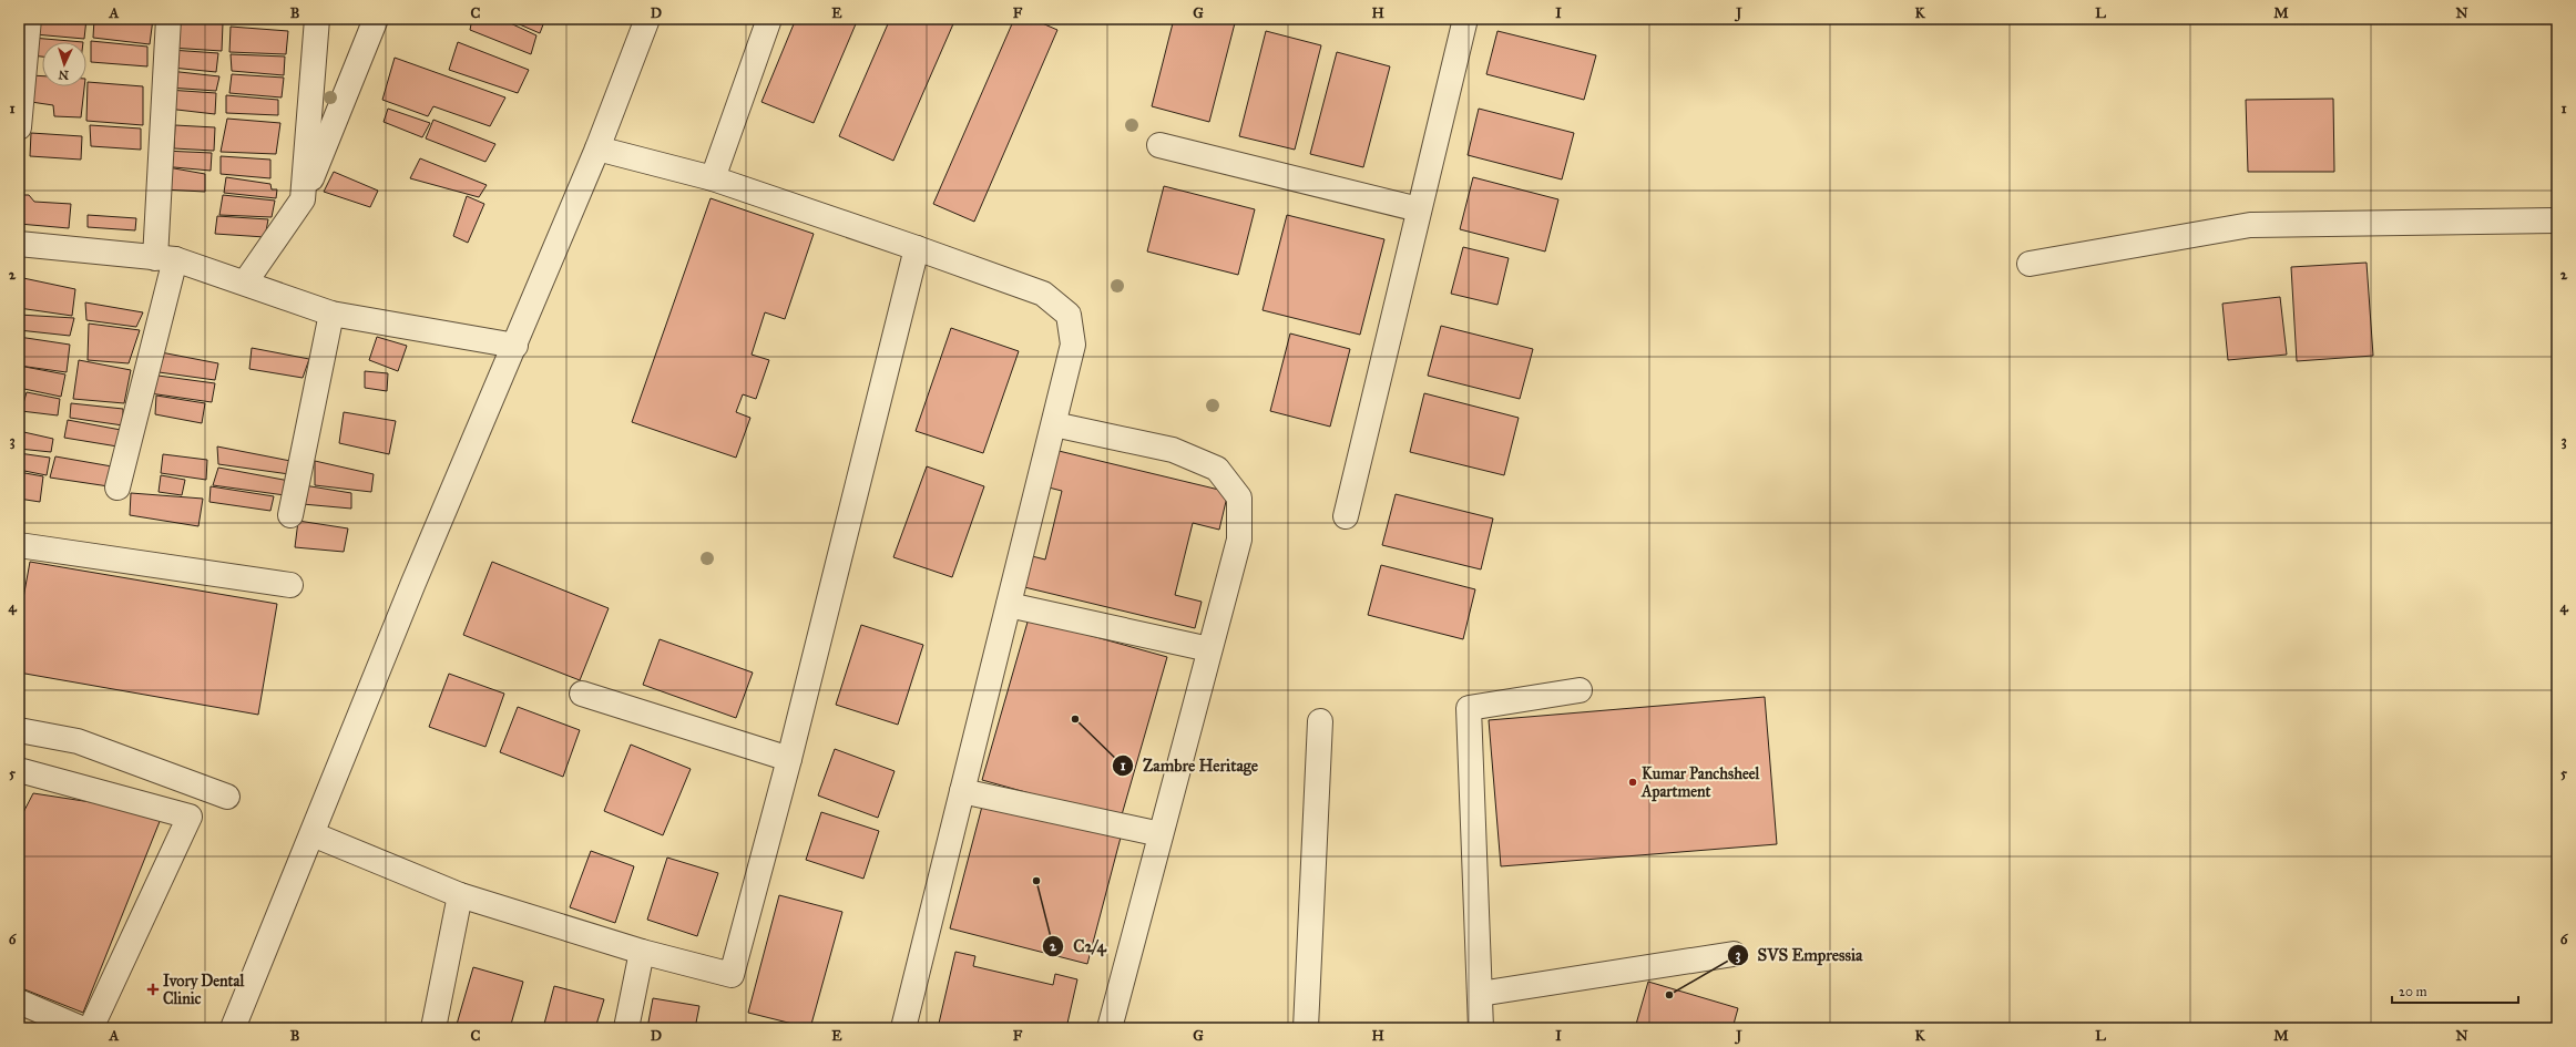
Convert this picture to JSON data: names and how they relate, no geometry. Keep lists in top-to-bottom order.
{
  "places": {
    "other": [
      "Zambre Heritage",
      "Kumar Panchsheel Apartment",
      "C2/4",
      "SVS Empressia"
    ],
    "health": ["Ivory Dental Clinic"]
  },
  "scale_bar": "20 m",
  "north": "bottom",
  "grid": {
    "columns": [
      "A",
      "B",
      "C",
      "D",
      "E",
      "F",
      "G",
      "H",
      "I",
      "J",
      "K",
      "L",
      "M",
      "N"
    ],
    "rows": [
      "1",
      "2",
      "3",
      "4",
      "5",
      "6"
    ]
  }
}
